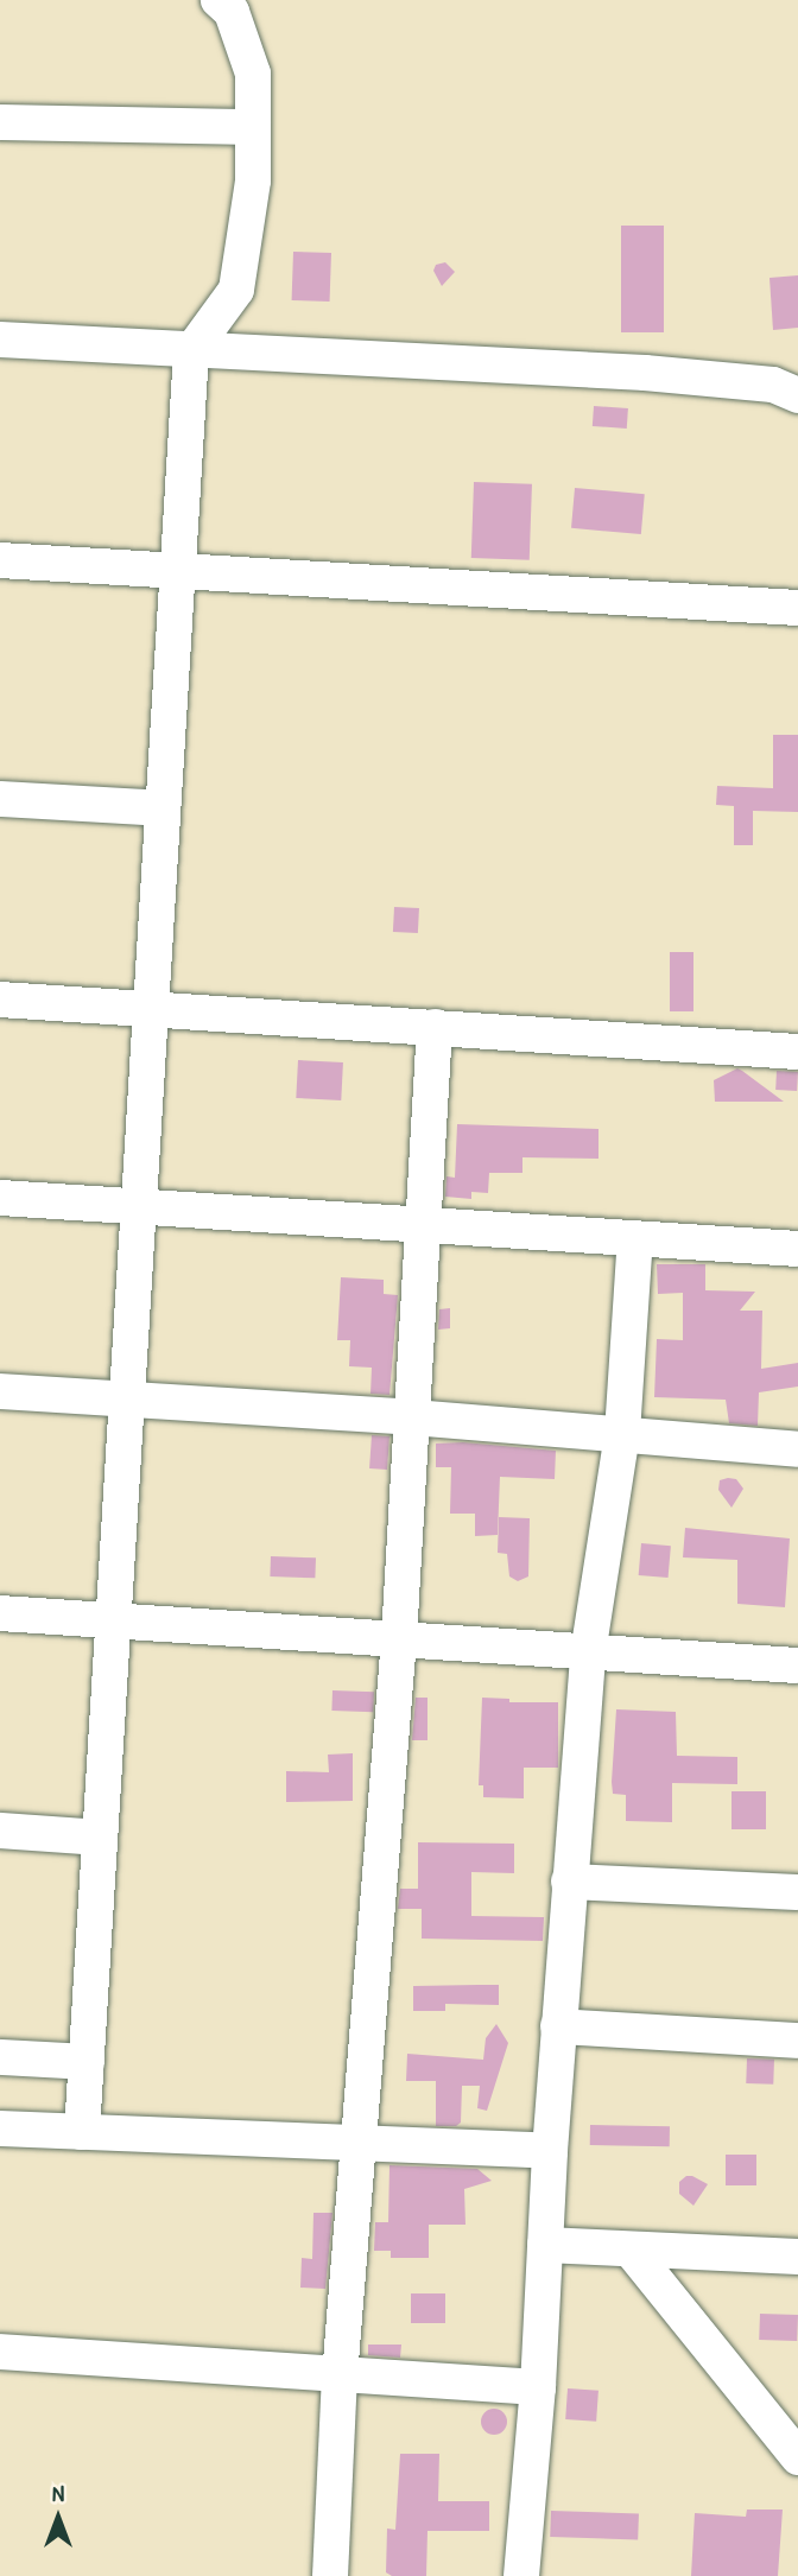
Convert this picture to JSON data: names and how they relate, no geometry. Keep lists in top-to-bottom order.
{
  "north": "top"
}
